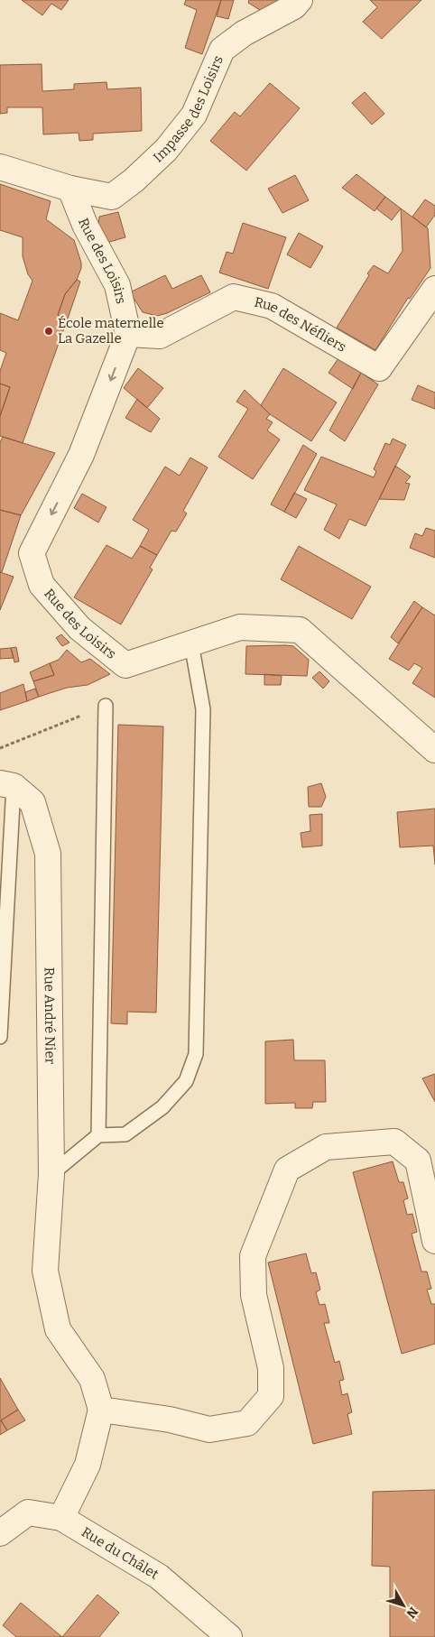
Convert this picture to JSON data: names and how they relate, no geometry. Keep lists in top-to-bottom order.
{
  "streets": {
    "street": [
      "Impasse des Loisirs",
      "Rue des Loisirs",
      "Rue des Néfliers",
      "Rue André Nier",
      "Rue du Châlet"
    ]
  },
  "crossings": [
    ["Impasse des Loisirs", "Rue des Loisirs"],
    ["Rue des Loisirs", "Rue des Néfliers"]
  ],
  "places": ["École maternelle La Gazelle"],
  "north": "bottom right"
}
